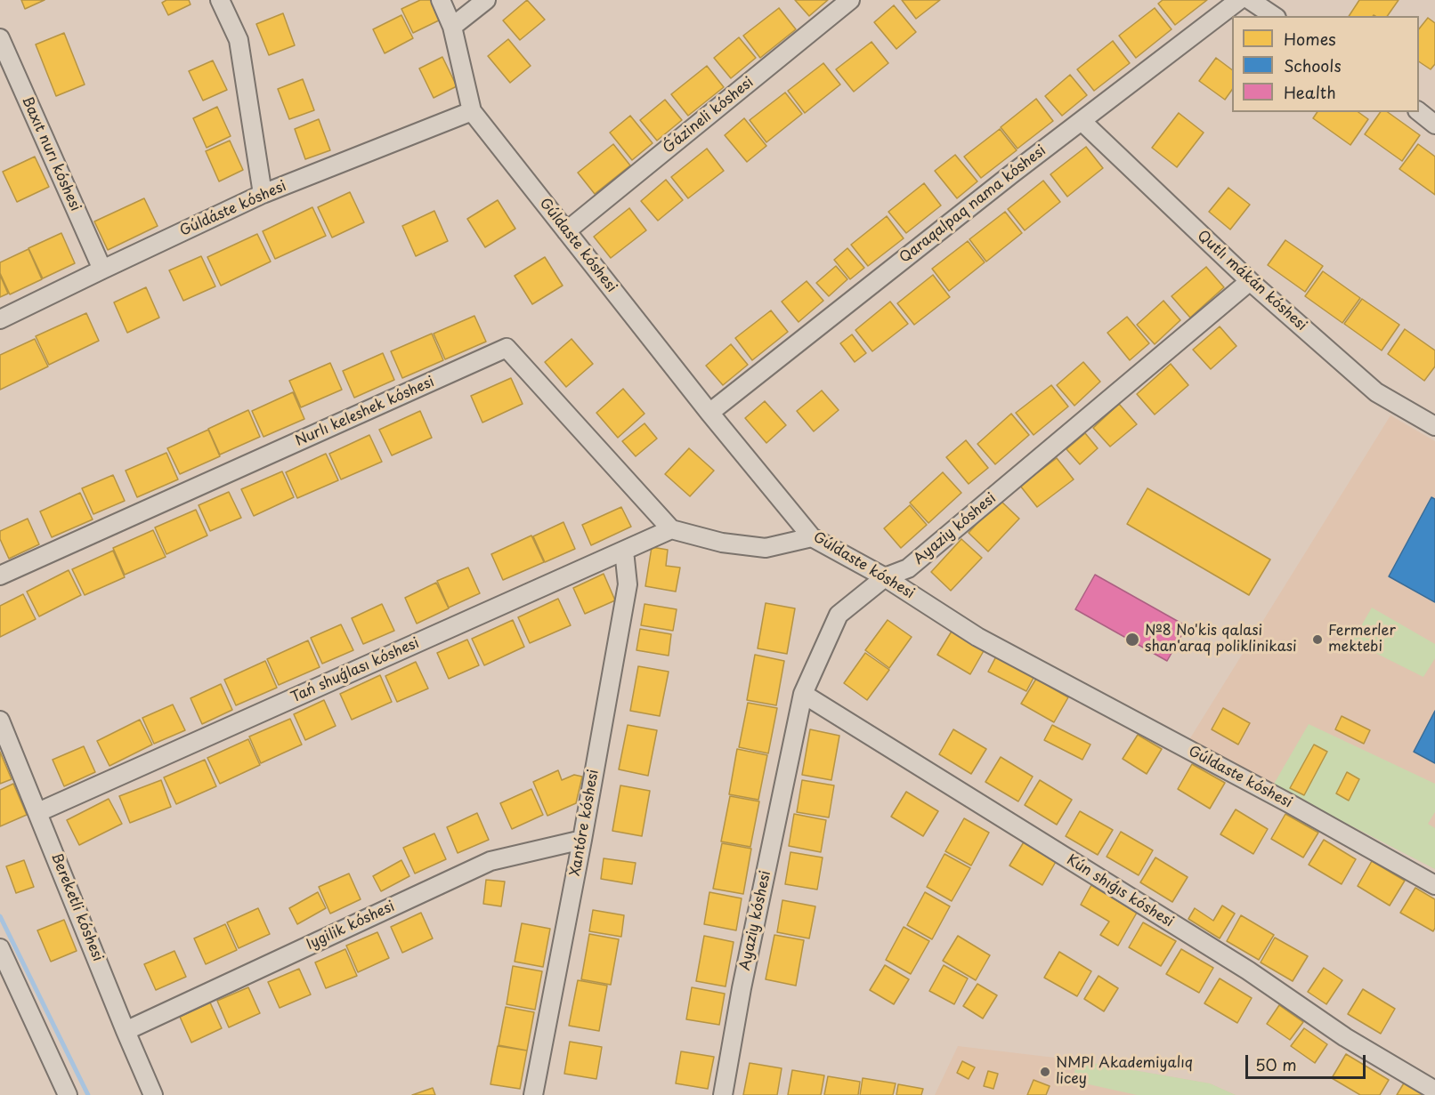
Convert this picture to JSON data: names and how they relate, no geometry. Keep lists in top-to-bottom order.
{
  "streets": {
    "street": [
      "Ǵázineli kóshesi",
      "Baxıt nurı kóshesi",
      "Qaraqalpaq nama kóshesi",
      "Gúldáste kóshesi",
      "Gúldaste kóshesi",
      "Qutlı mákán kóshesi",
      "Nurlı keleshek kóshesi",
      "Ayaziy kóshesi",
      "Tań shuǵlası kóshesi",
      "Xantóre kóshesi",
      "Kún shıǵıs kóshesi",
      "Bereketli kóshesi",
      "Iygilik kóshesi"
    ]
  },
  "crossings": [
    ["Ǵázineli kóshesi", "Gúldaste kóshesi"],
    ["Baxıt nurı kóshesi", "Gúldáste kóshesi"],
    ["Qaraqalpaq nama kóshesi", "Gúldaste kóshesi"],
    ["Qaraqalpaq nama kóshesi", "Qutlı mákán kóshesi"],
    ["Gúldáste kóshesi", "Gúldaste kóshesi"],
    ["Gúldaste kóshesi", "Ayaziy kóshesi"],
    ["Qutlı mákán kóshesi", "Ayaziy kóshesi"],
    ["Nurlı keleshek kóshesi", "Tań shuǵlası kóshesi"],
    ["Ayaziy kóshesi", "Kún shıǵıs kóshesi"],
    ["Tań shuǵlası kóshesi", "Xantóre kóshesi"],
    ["Tań shuǵlası kóshesi", "Bereketli kóshesi"],
    ["Xantóre kóshesi", "Iygilik kóshesi"],
    ["Bereketli kóshesi", "Iygilik kóshesi"]
  ],
  "places": ["№8 No'kis qalasi shan'araq poliklinikasi", "Fermerler mektebi", "NMPI Akademiyalıq licey"],
  "legend": ["Homes", "Schools", "Health"],
  "scale_bar": "50 m"
}
